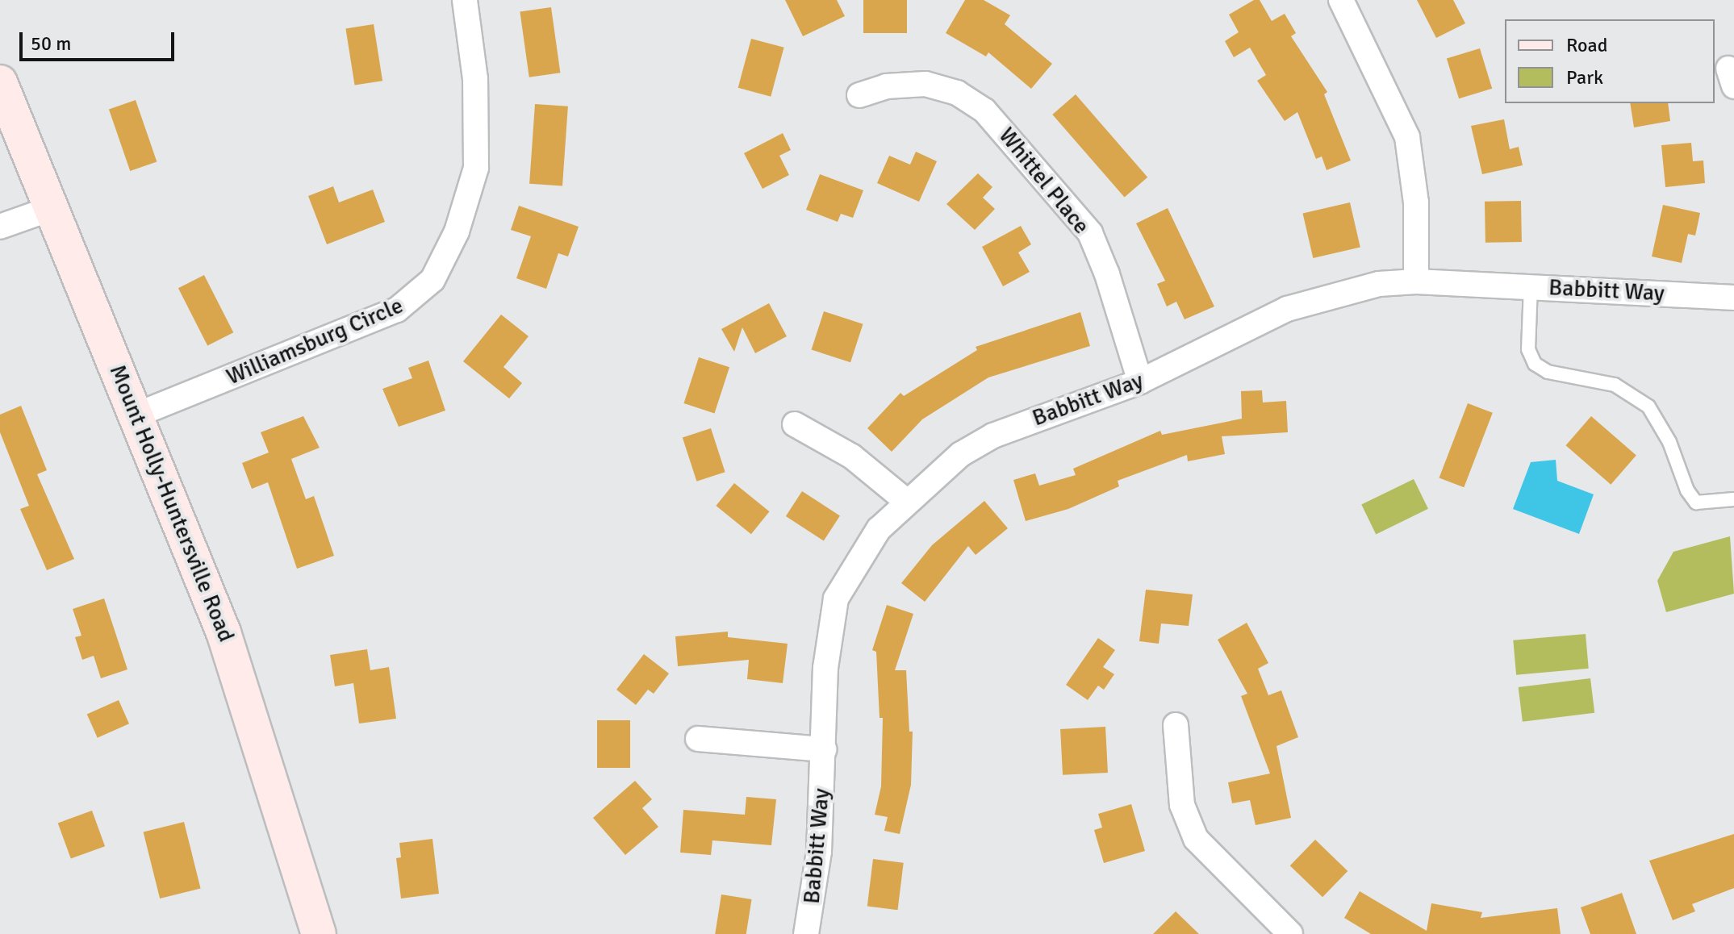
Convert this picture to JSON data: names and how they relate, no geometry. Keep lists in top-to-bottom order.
{
  "streets": {
    "main road": ["Mount Holly-Huntersville Road"],
    "street": ["Whittel Place", "Babbitt Way", "Williamsburg Circle"]
  },
  "crossings": [
    ["Whittel Place", "Babbitt Way"],
    ["Williamsburg Circle", "Mount Holly-Huntersville Road"]
  ],
  "legend": ["Road", "Park"],
  "scale_bar": "50 m"
}
